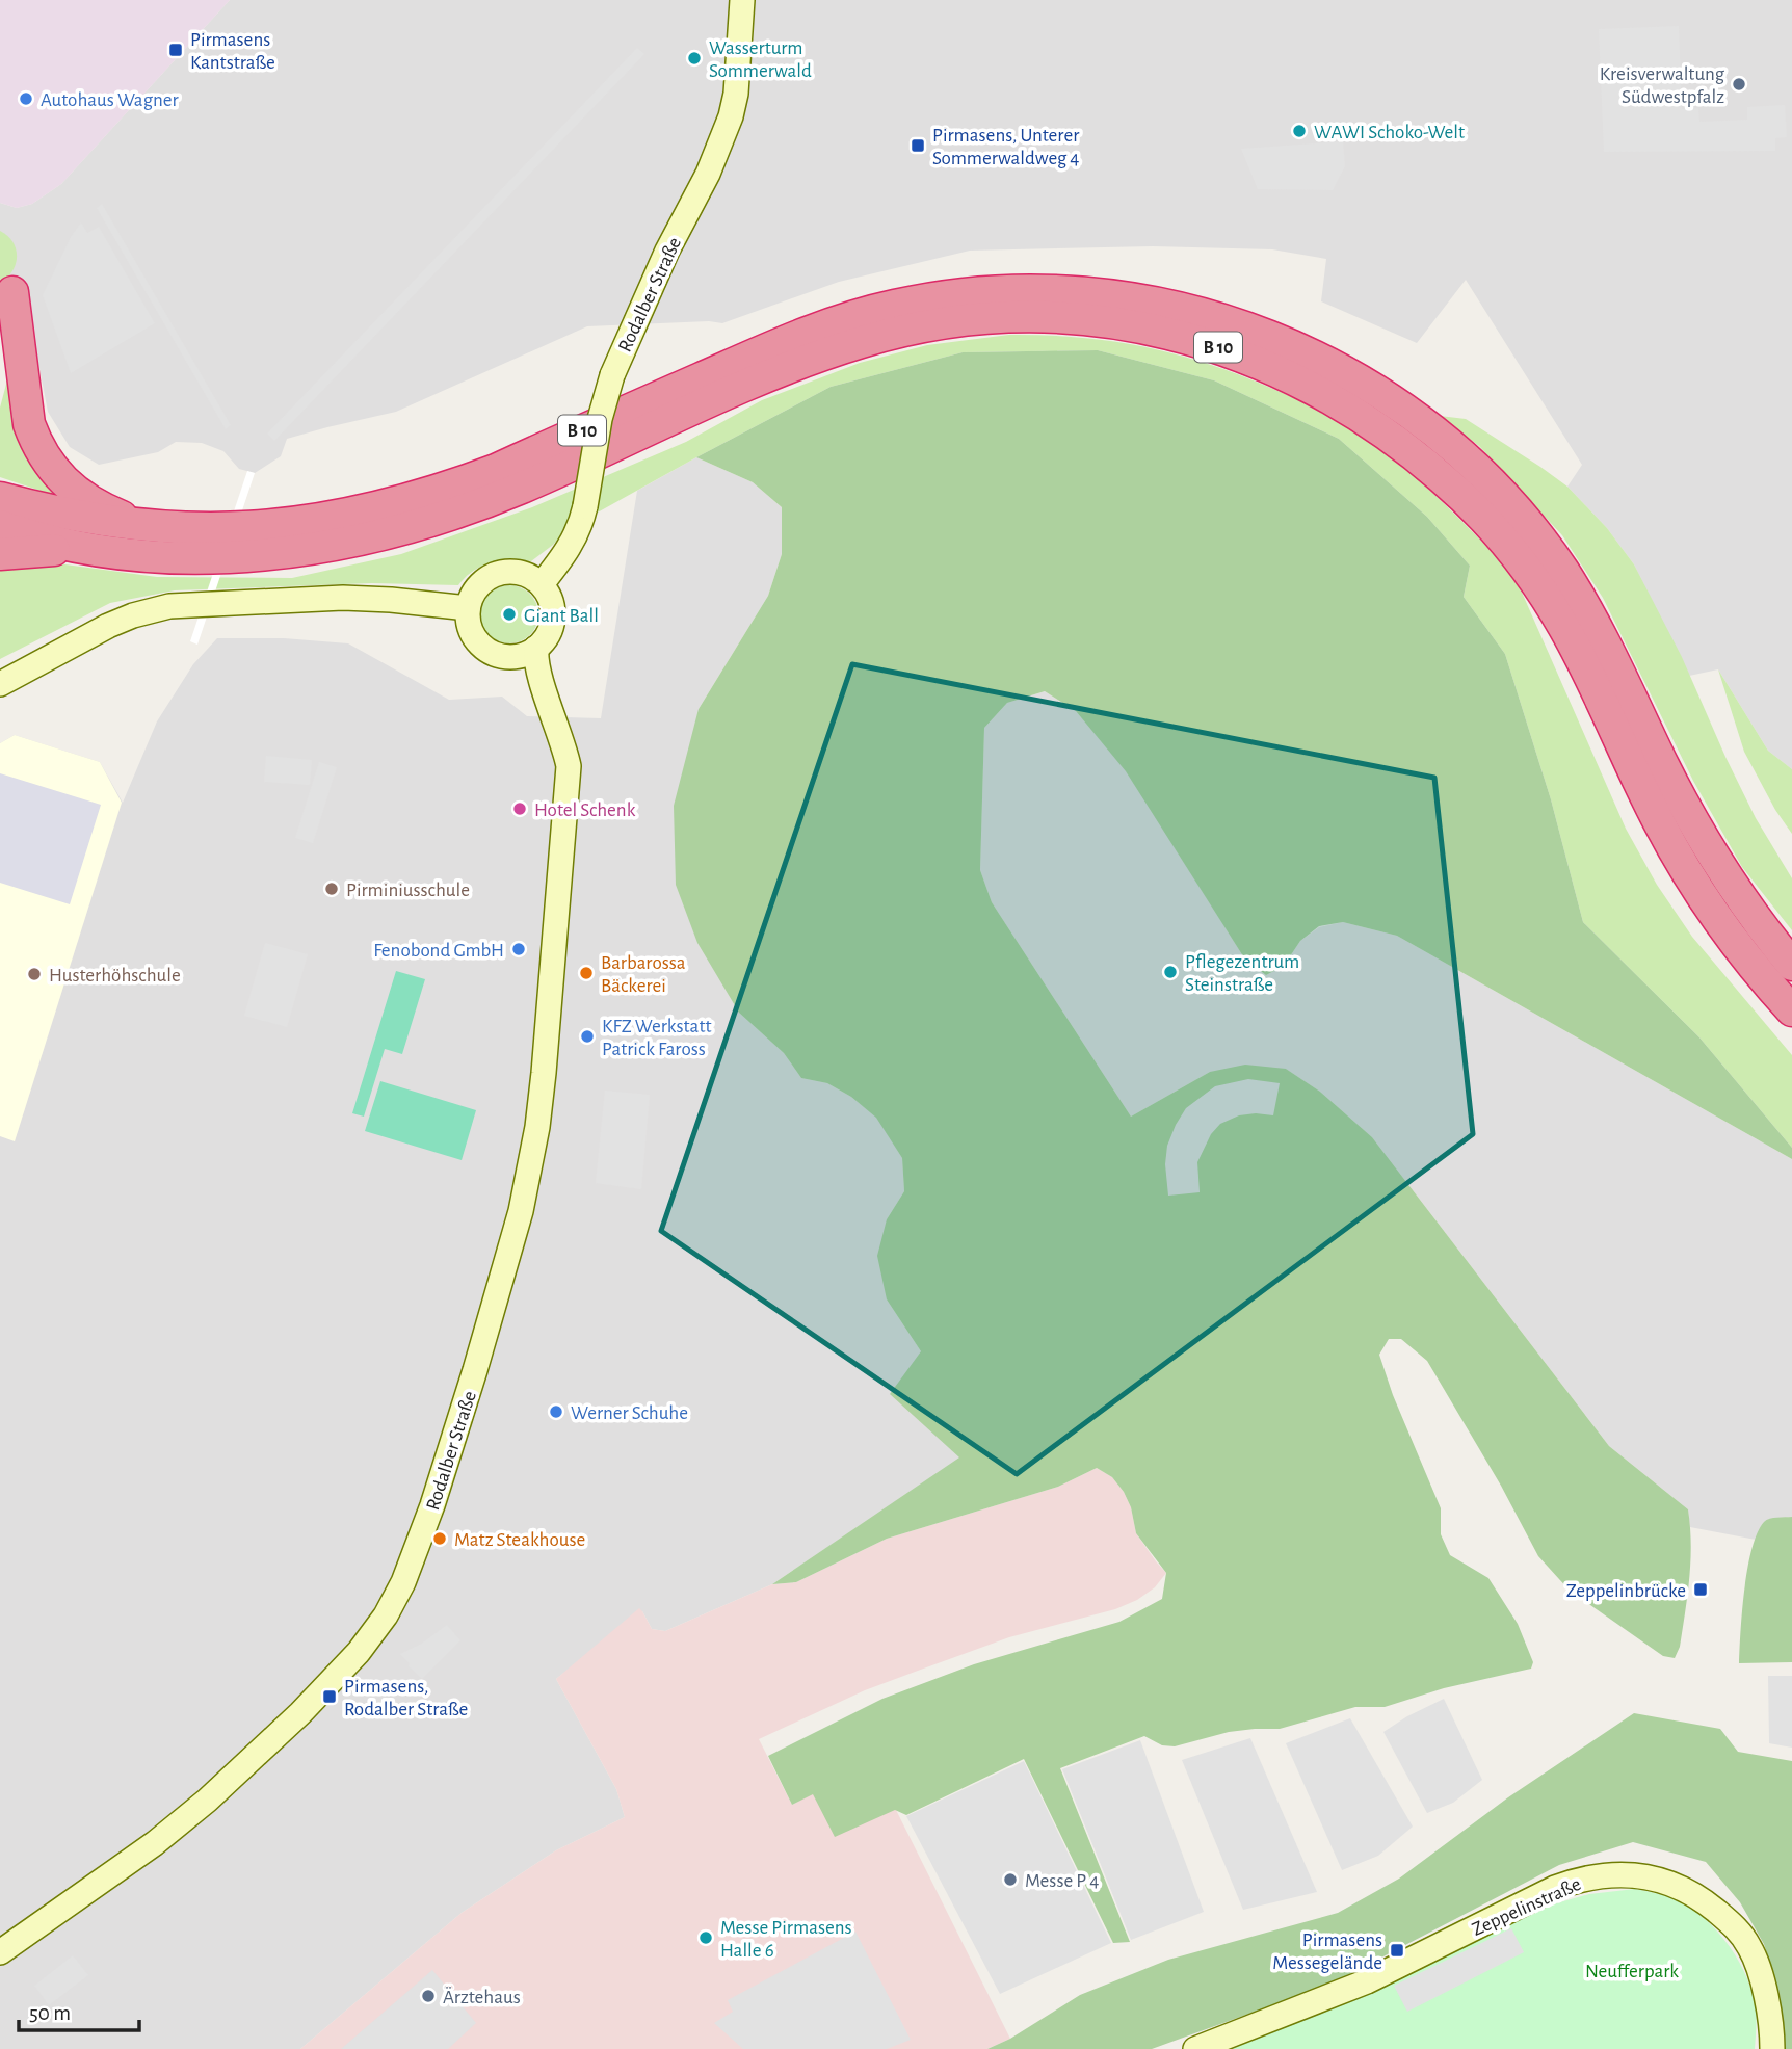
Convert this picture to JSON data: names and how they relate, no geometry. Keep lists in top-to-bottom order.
{
  "streets": {
    "highway": ["B 10"],
    "main road": ["Rodalber Straße", "Zeppelinstraße"]
  },
  "parks": ["Neufferpark"],
  "places": {
    "transit": [
      "Pirmasens Kantstraße",
      "Pirmasens, Unterer Sommerwaldweg 4",
      "Zeppelinbrücke",
      "Pirmasens, Rodalber Straße",
      "Pirmasens Messegelände"
    ],
    "other": [
      "Wasserturm Sommerwald",
      "Kreisverwaltung Südwestpfalz",
      "Autohaus Wagner",
      "WAWI Schoko-Welt",
      "Giant Ball",
      "Hotel Schenk",
      "Pirminiusschule",
      "Fenobond GmbH",
      "Pflegezentrum Steinstraße",
      "Barbarossa Bäckerei",
      "Husterhöhschule",
      "KFZ Werkstatt Patrick Faross",
      "Werner Schuhe",
      "Matz Steakhouse",
      "Messe P 4",
      "Messe Pirmasens Halle 6",
      "Ärztehaus"
    ]
  },
  "scale_bar": "50 m"
}
